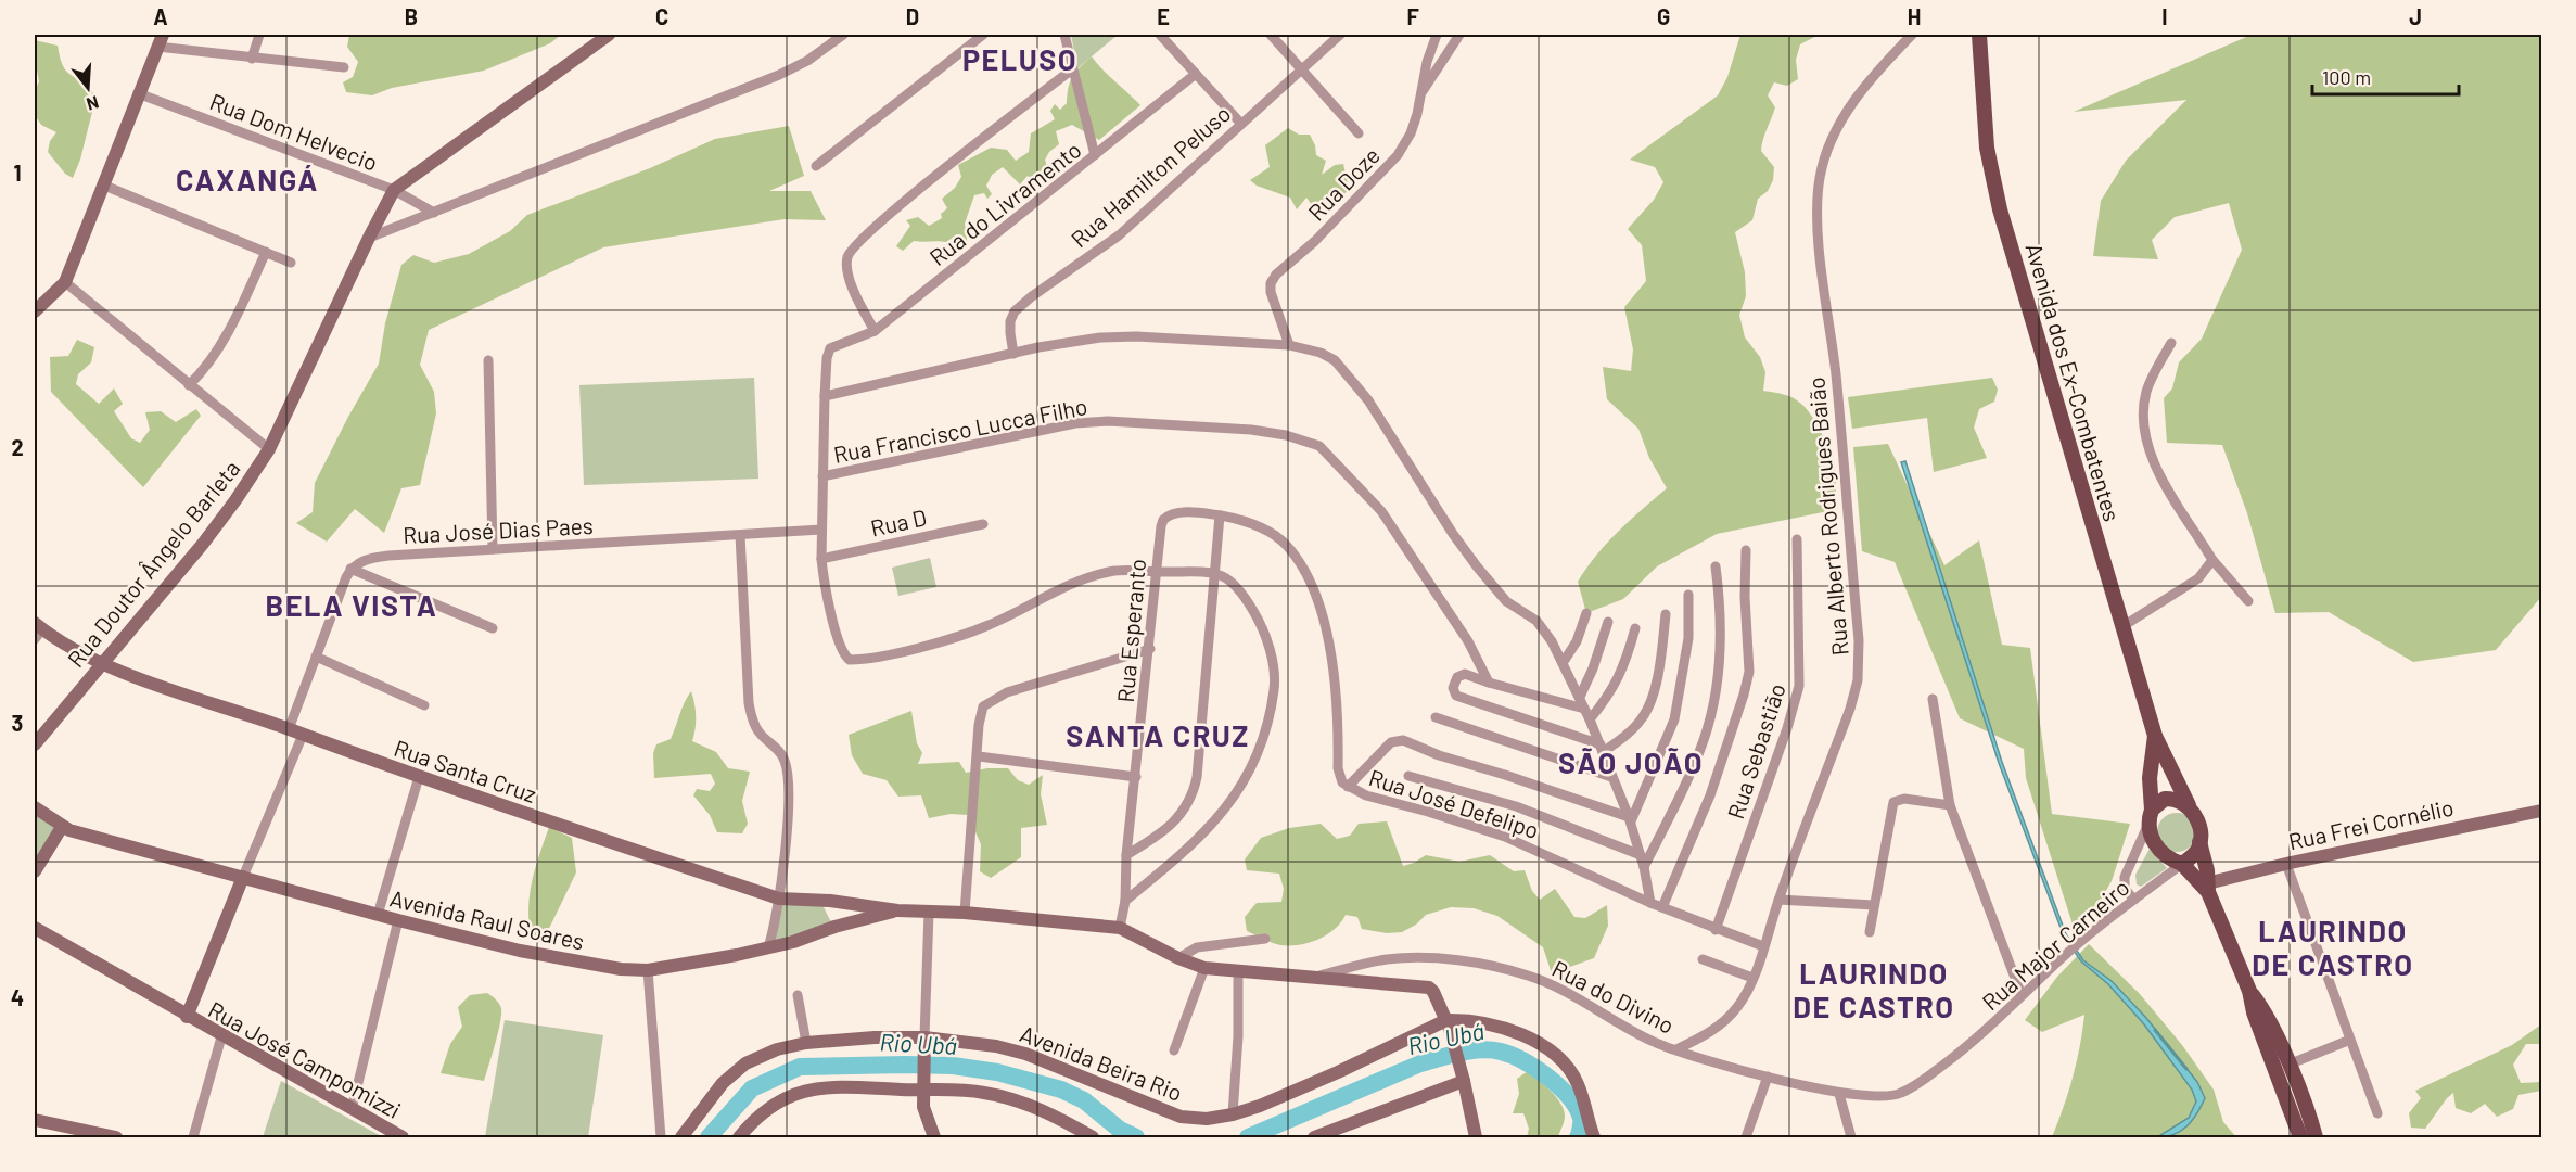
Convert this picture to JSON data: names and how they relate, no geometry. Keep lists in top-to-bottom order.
{
  "streets": {
    "main road": ["Avenida dos Ex-Combatentes"],
    "street": [
      "Rua Dom Helvecio",
      "Rua Hamilton Peluso",
      "Rua Doze",
      "Rua do Livramento",
      "Rua Francisco Lucca Filho",
      "Rua Alberto Rodrigues Baião",
      "Rua D",
      "Rua José Dias Paes",
      "Rua Doutor Ângelo Barleta",
      "Rua Esperanto",
      "Rua Sebastião",
      "Rua Santa Cruz",
      "Rua José Defelipo",
      "Rua Frei Cornélio",
      "Avenida Raul Soares",
      "Rua Major Carneiro",
      "Rua do Divino",
      "Rua José Campomizzi",
      "Avenida Beira Rio"
    ]
  },
  "crossings": [
    ["Rua Dom Helvecio", "Rua Doutor Ângelo Barleta"],
    ["Avenida dos Ex-Combatentes", "Rua Major Carneiro"],
    ["Rua Alberto Rodrigues Baião", "Rua José Defelipo"],
    ["Rua Alberto Rodrigues Baião", "Rua do Divino"],
    ["Rua Doutor Ângelo Barleta", "Rua Santa Cruz"],
    ["Rua Esperanto", "Rua José Defelipo"],
    ["Rua Sebastião", "Rua José Defelipo"],
    ["Rua Santa Cruz", "Avenida Raul Soares"],
    ["Rua Major Carneiro", "Rua do Divino"]
  ],
  "districts": [
    "PELUSO",
    "CAXANGÁ",
    "BELA VISTA",
    "SANTA CRUZ",
    "SÃO JOÃO",
    "LAURINDO DE CASTRO",
    "LAURINDO DE CASTRO"
  ],
  "water": ["Rio Ubá"],
  "scale_bar": "100 m",
  "north": "bottom",
  "grid": {
    "columns": [
      "A",
      "B",
      "C",
      "D",
      "E",
      "F",
      "G",
      "H",
      "I",
      "J"
    ],
    "rows": [
      "1",
      "2",
      "3",
      "4"
    ]
  }
}
